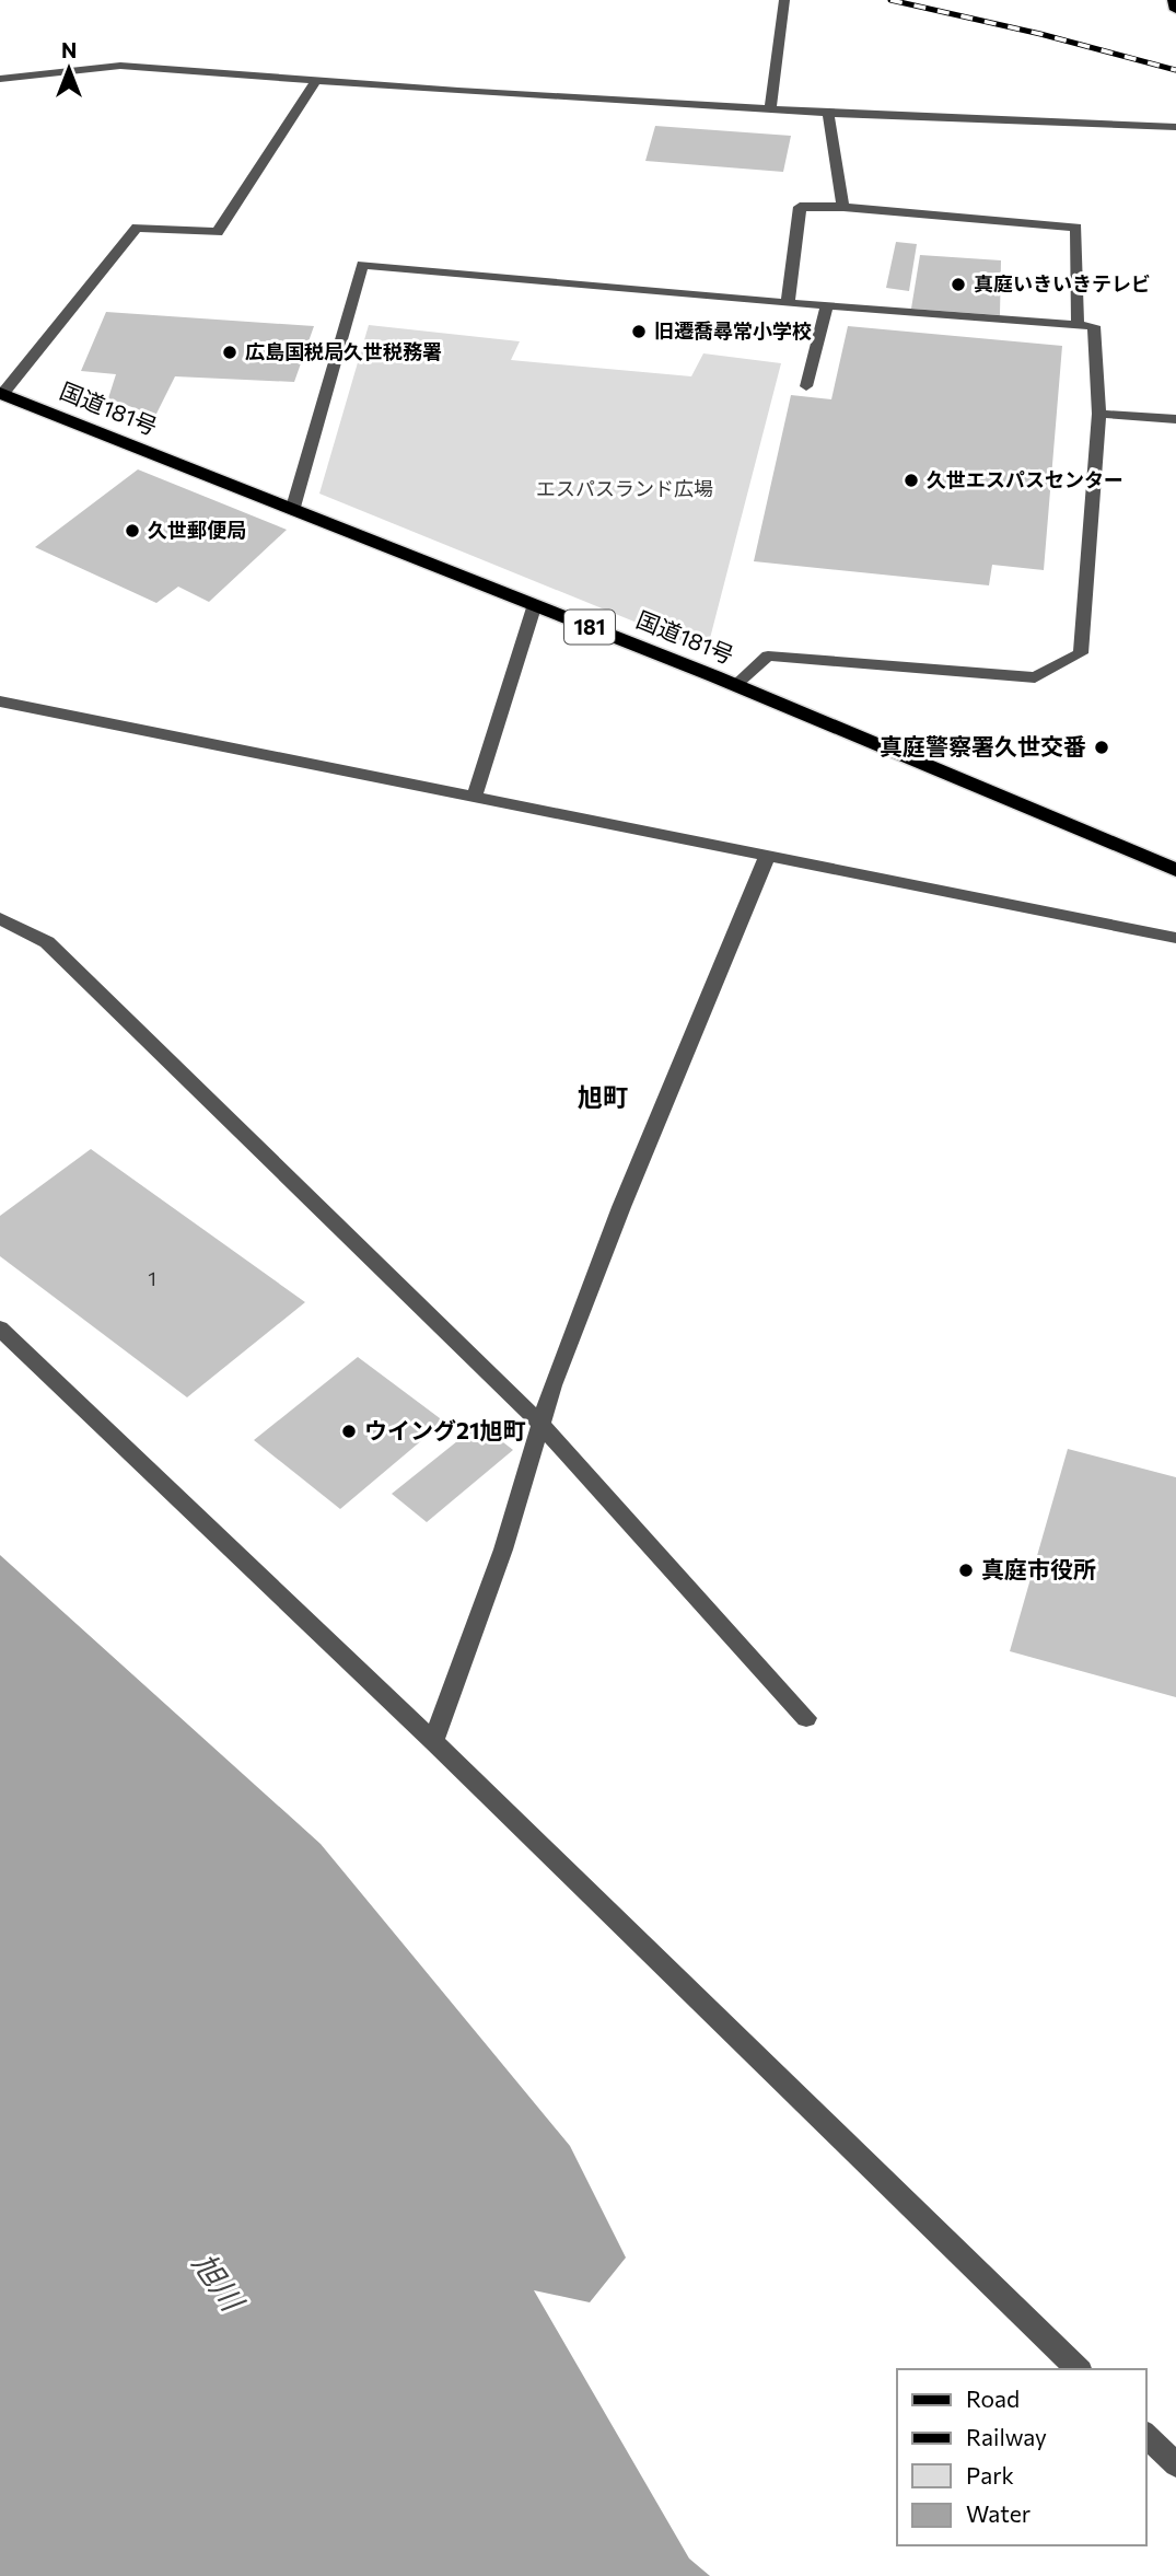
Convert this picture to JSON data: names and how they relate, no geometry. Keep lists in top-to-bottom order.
{
  "streets": {
    "highway": ["国道181号", "181"]
  },
  "districts": ["旭町"],
  "water": ["旭川"],
  "parks": ["エスパスランド広場"],
  "places": [
    "真庭いきいきテレビ",
    "旧遷喬尋常小学校",
    "広島国税局久世税務署",
    "久世エスパスセンター",
    "久世郵便局",
    "真庭警察署久世交番",
    "ウイング21旭町",
    "真庭市役所"
  ],
  "house_numbers": ["1"],
  "legend": [
    "Road",
    "Railway",
    "Park",
    "Water"
  ],
  "north": "top"
}
